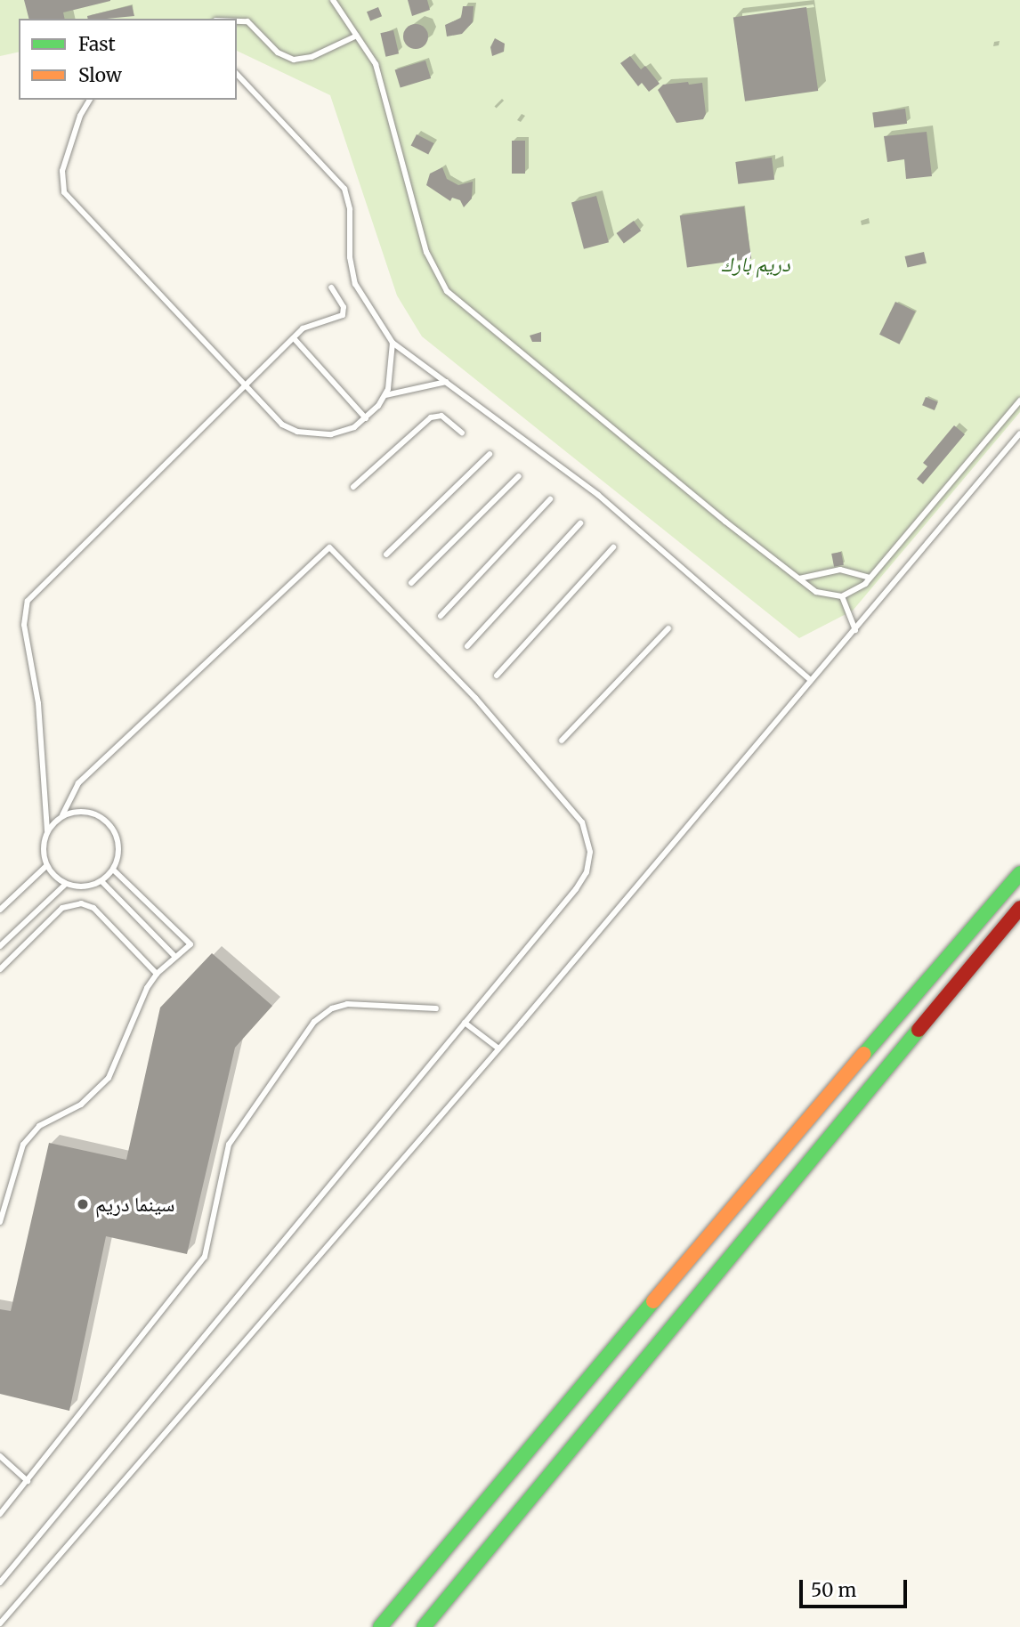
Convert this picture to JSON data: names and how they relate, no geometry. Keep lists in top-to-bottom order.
{
  "parks": ["دريم بارك"],
  "places": ["سينما دريم"],
  "legend": ["Fast", "Slow"],
  "scale_bar": "50 m"
}
